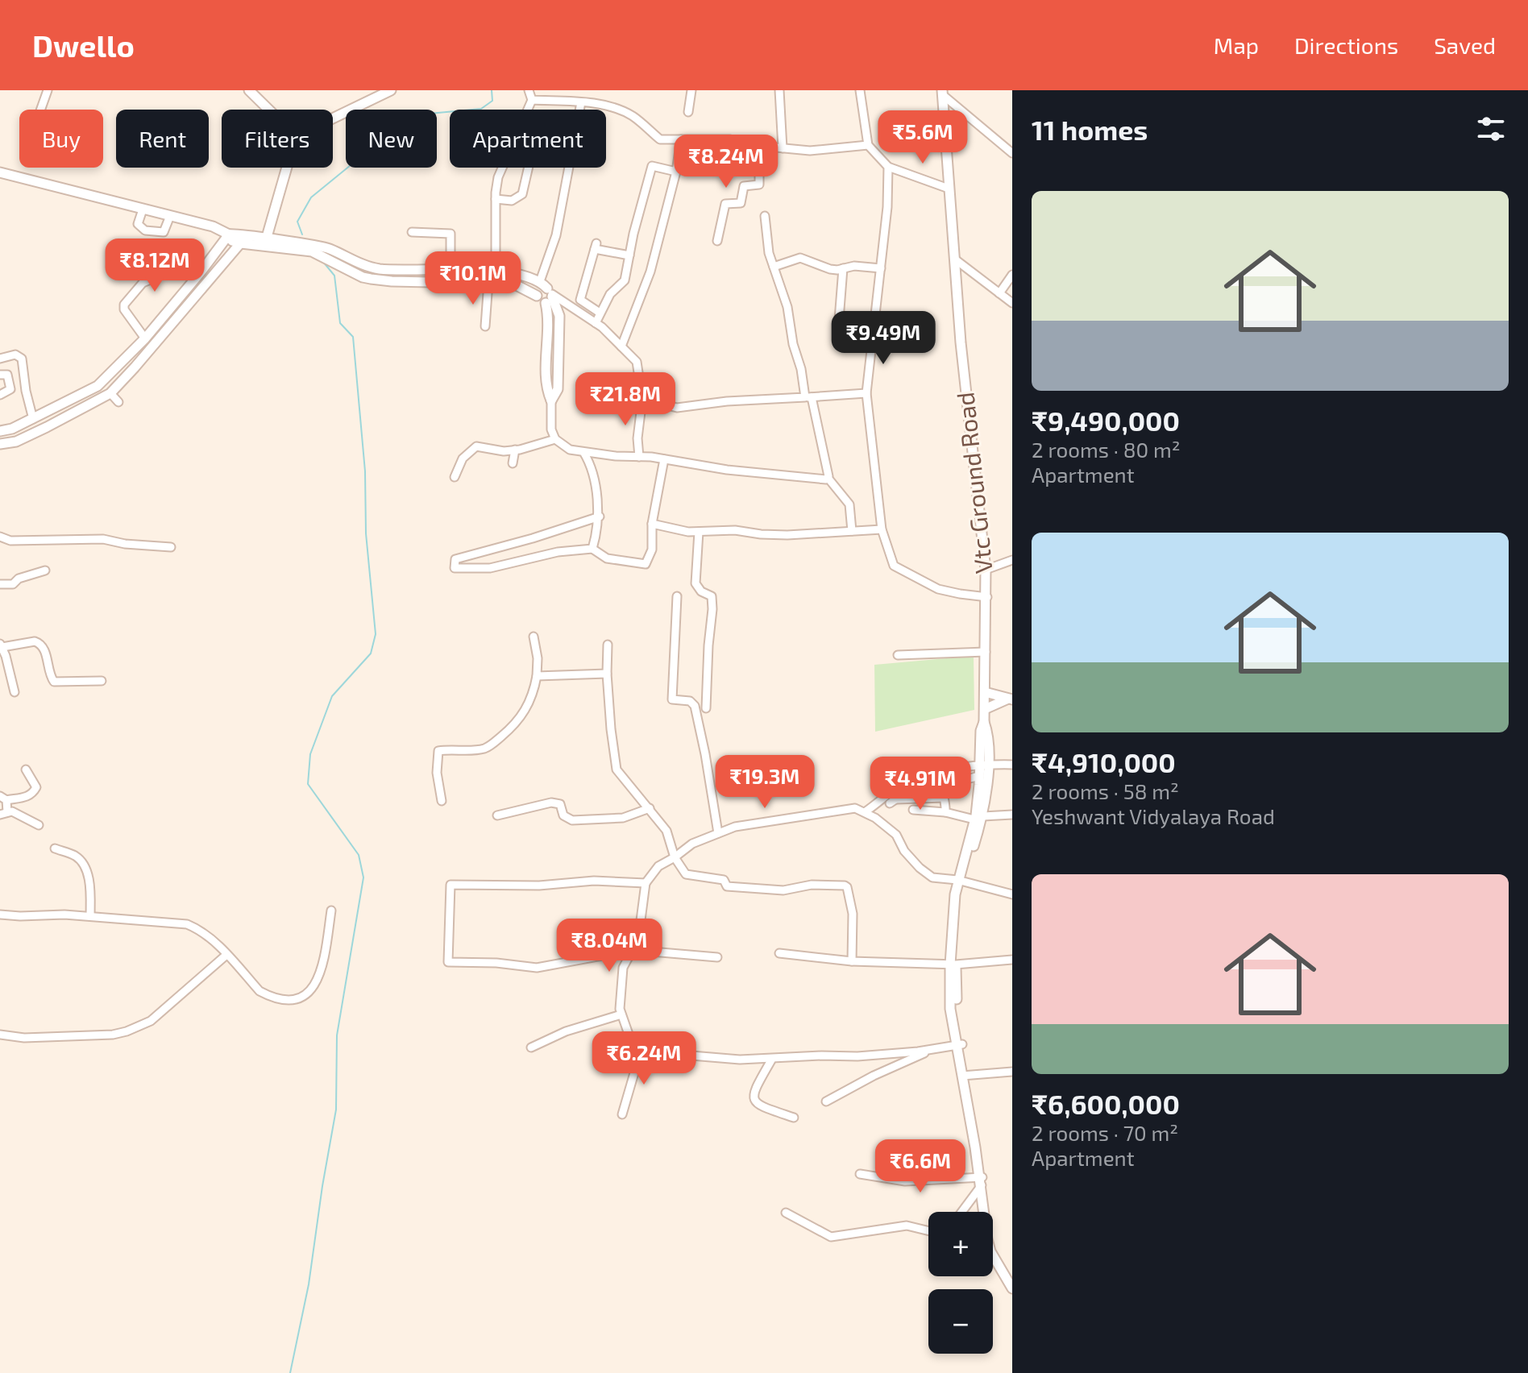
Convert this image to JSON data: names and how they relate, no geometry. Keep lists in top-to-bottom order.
{
  "streets": {
    "street": ["Vtc Ground Road"]
  },
  "page": {
    "header": "Dwello",
    "nav": ["Map", "Directions", "Saved"],
    "heading": "11 homes",
    "chip": [
      "Buy",
      "Rent",
      "Filters",
      "New",
      "Apartment"
    ],
    "price": [
      "₹5.6M",
      "₹8.24M",
      "₹8.12M",
      "₹10.1M",
      "₹9.49M",
      "₹21.8M",
      "₹19.3M",
      "₹4.91M",
      "₹8.04M",
      "₹6.24M",
      "₹6.6M"
    ],
    "list": [
      {
        "name": "₹9,490,000",
        "note": "2 rooms · 80 m² · Apartment"
      },
      {
        "name": "₹4,910,000",
        "note": "2 rooms · 58 m² · Yeshwant Vidyalaya Road"
      },
      {
        "name": "₹6,600,000",
        "note": "2 rooms · 70 m² · Apartment"
      }
    ],
    "map_buttons": ["+", "−"]
  }
}
